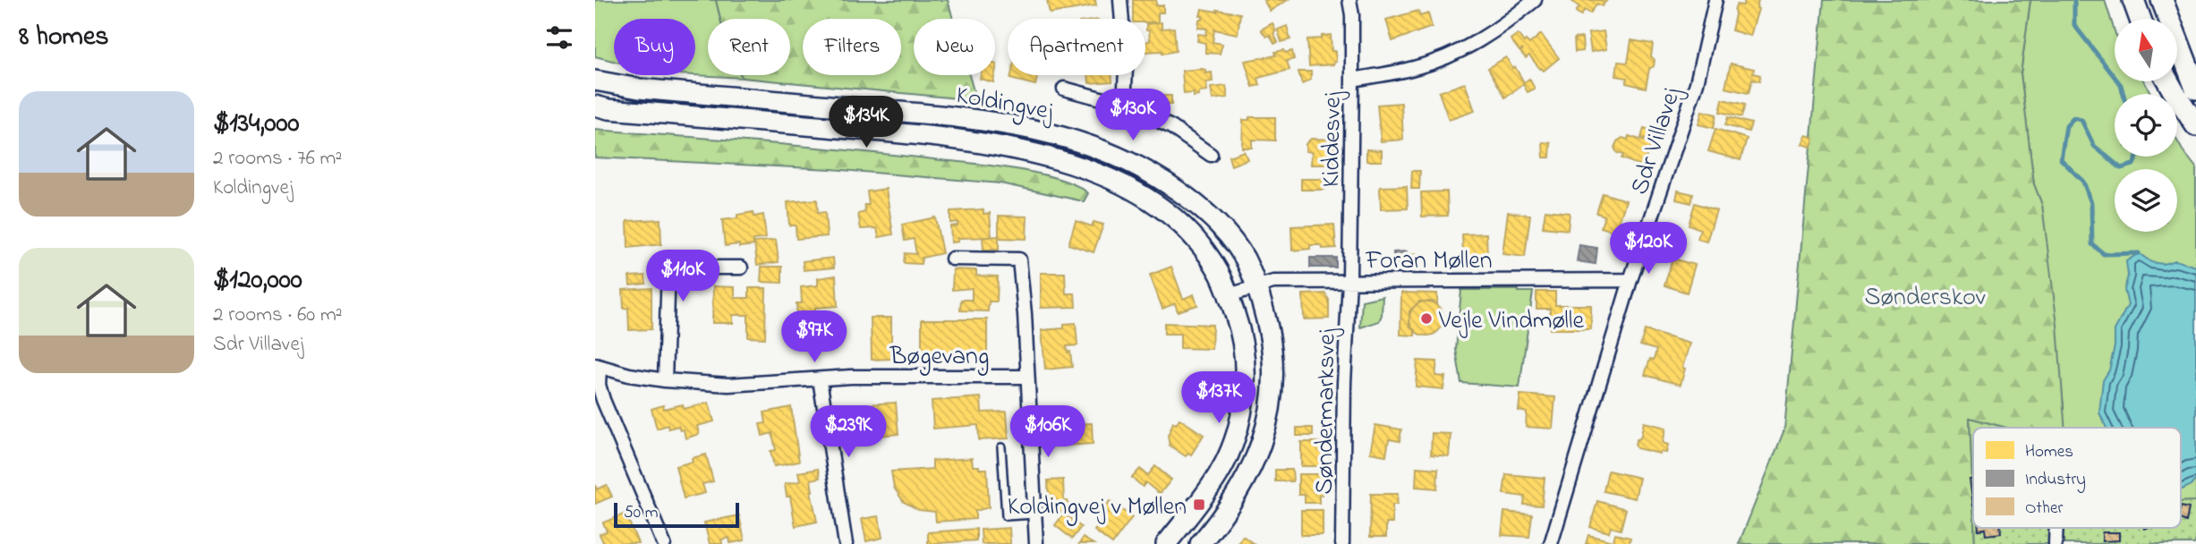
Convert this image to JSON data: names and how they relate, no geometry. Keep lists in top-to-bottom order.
{
  "streets": {
    "main road": ["Koldingvej"],
    "street": [
      "Kiddesvej",
      "Sdr Villavej",
      "Foran Møllen",
      "Bøgevang",
      "Søndermarksvej"
    ]
  },
  "crossings": [
    ["Koldingvej", "Foran Møllen"],
    ["Kiddesvej", "Foran Møllen"],
    ["Kiddesvej", "Søndermarksvej"],
    ["Sdr Villavej", "Foran Møllen"],
    ["Foran Møllen", "Søndermarksvej"]
  ],
  "parks": ["Sønderskov"],
  "places": {
    "other": ["Vejle Vindmølle"],
    "transit": ["Koldingvej v Møllen"]
  },
  "legend": ["Homes", "Industry", "Other"],
  "scale_bar": "50 m",
  "north": "top",
  "page": {
    "heading": "8 homes",
    "chip": [
      "Buy",
      "Rent",
      "Filters",
      "New",
      "Apartment"
    ],
    "list": [
      {
        "name": "$134,000",
        "note": "2 rooms · 76 m² · Koldingvej"
      },
      {
        "name": "$120,000",
        "note": "2 rooms · 60 m² · Sdr Villavej"
      }
    ],
    "price": [
      "$130K",
      "$134K",
      "$120K",
      "$110K",
      "$97K",
      "$137K",
      "$239K",
      "$106K"
    ],
    "scale": "50 m"
  }
}
